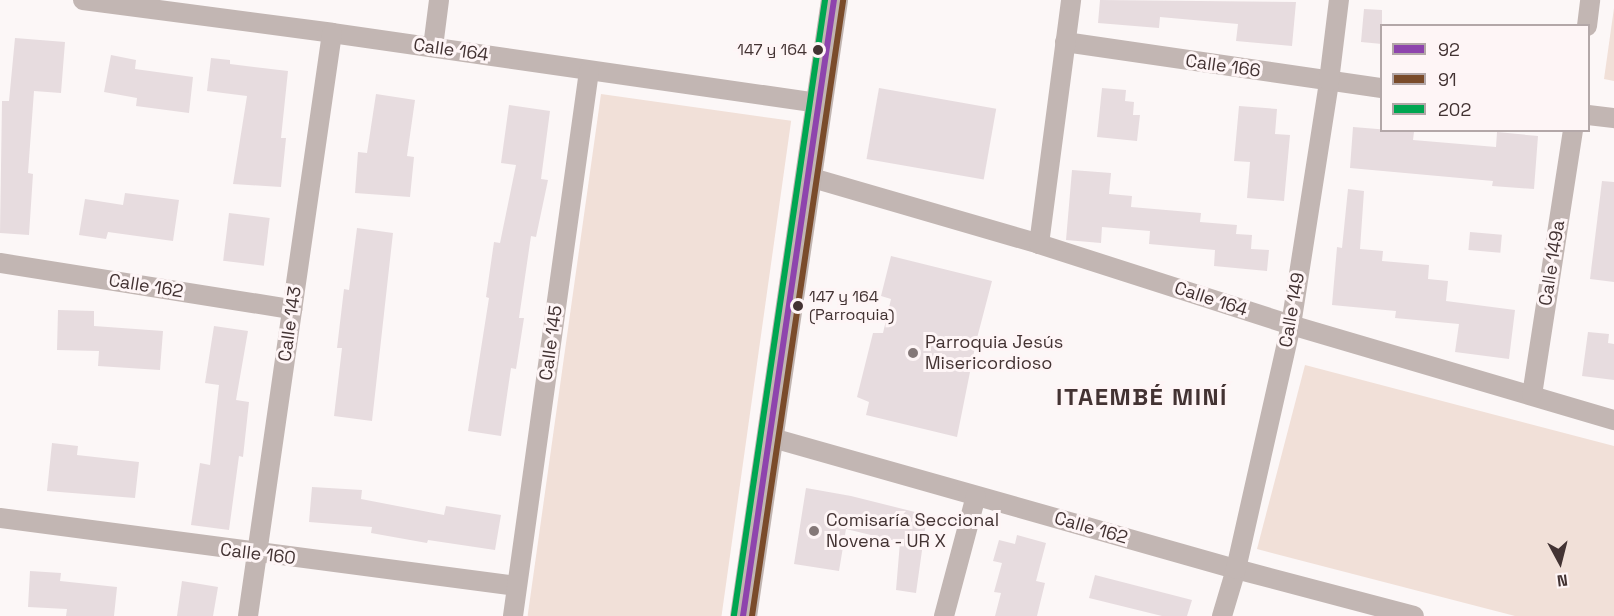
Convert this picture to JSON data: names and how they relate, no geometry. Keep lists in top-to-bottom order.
{
  "streets": {
    "street": [
      "Calle 164",
      "Calle 166",
      "Calle 149a",
      "Calle 162",
      "Calle 149",
      "Calle 143",
      "Calle 145",
      "Calle 160"
    ]
  },
  "crossings": [
    ["Calle 164", "Calle 149a"],
    ["Calle 164", "Calle 149"],
    ["Calle 164", "Calle 143"],
    ["Calle 164", "Calle 145"],
    ["Calle 166", "Calle 149"],
    ["Calle 162", "Calle 149"],
    ["Calle 162", "Calle 143"],
    ["Calle 143", "Calle 160"],
    ["Calle 145", "Calle 160"]
  ],
  "districts": ["ITAEMBÉ MINÍ"],
  "places": [
    "147 y 164",
    "147 y 164 (Parroquia)",
    "Parroquia Jesús Misericordioso",
    "Comisaría Seccional Novena - UR X"
  ],
  "lines": ["transit line 92", "transit line 202", "transit line 91"],
  "legend": ["92", "91", "202"],
  "north": "bottom"
}
